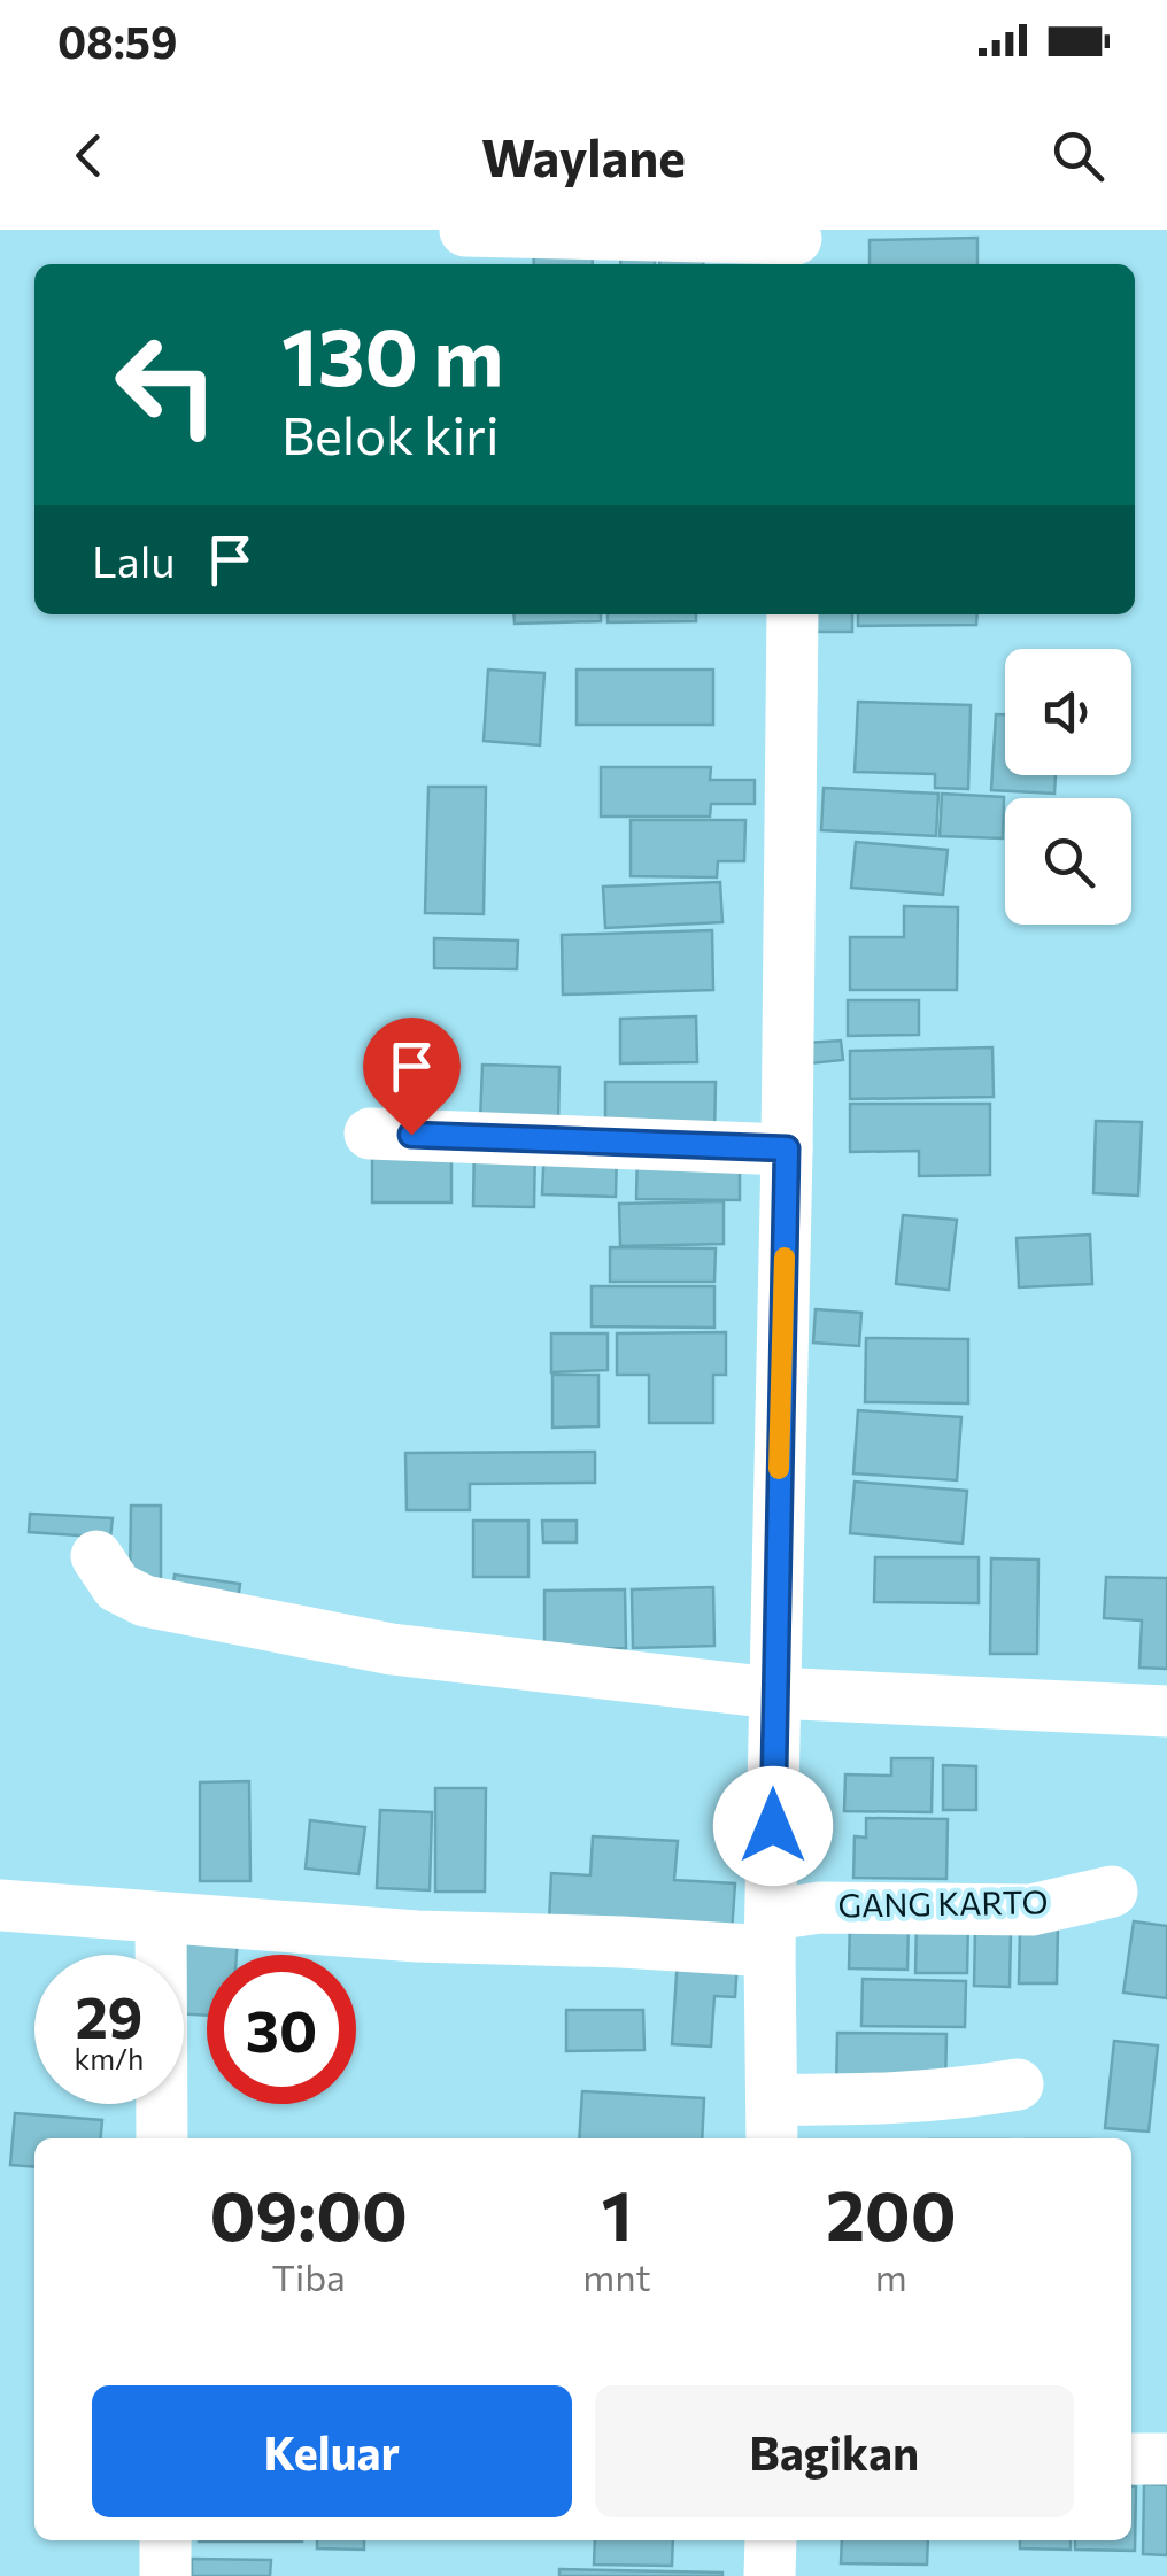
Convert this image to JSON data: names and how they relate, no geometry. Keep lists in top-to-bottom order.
{
  "streets": {
    "street": ["GANG KARTO"]
  },
  "page": {
    "status": "08:59",
    "header": "Waylane",
    "turn": ["130 m", "Belok kiri"],
    "then": "Lalu",
    "speed": "29 km/h",
    "limit": "30",
    "eta": [
      "09:00",
      "Tiba",
      "1",
      "mnt",
      "200",
      "m"
    ],
    "buttons": ["Keluar", "Bagikan"]
  }
}
